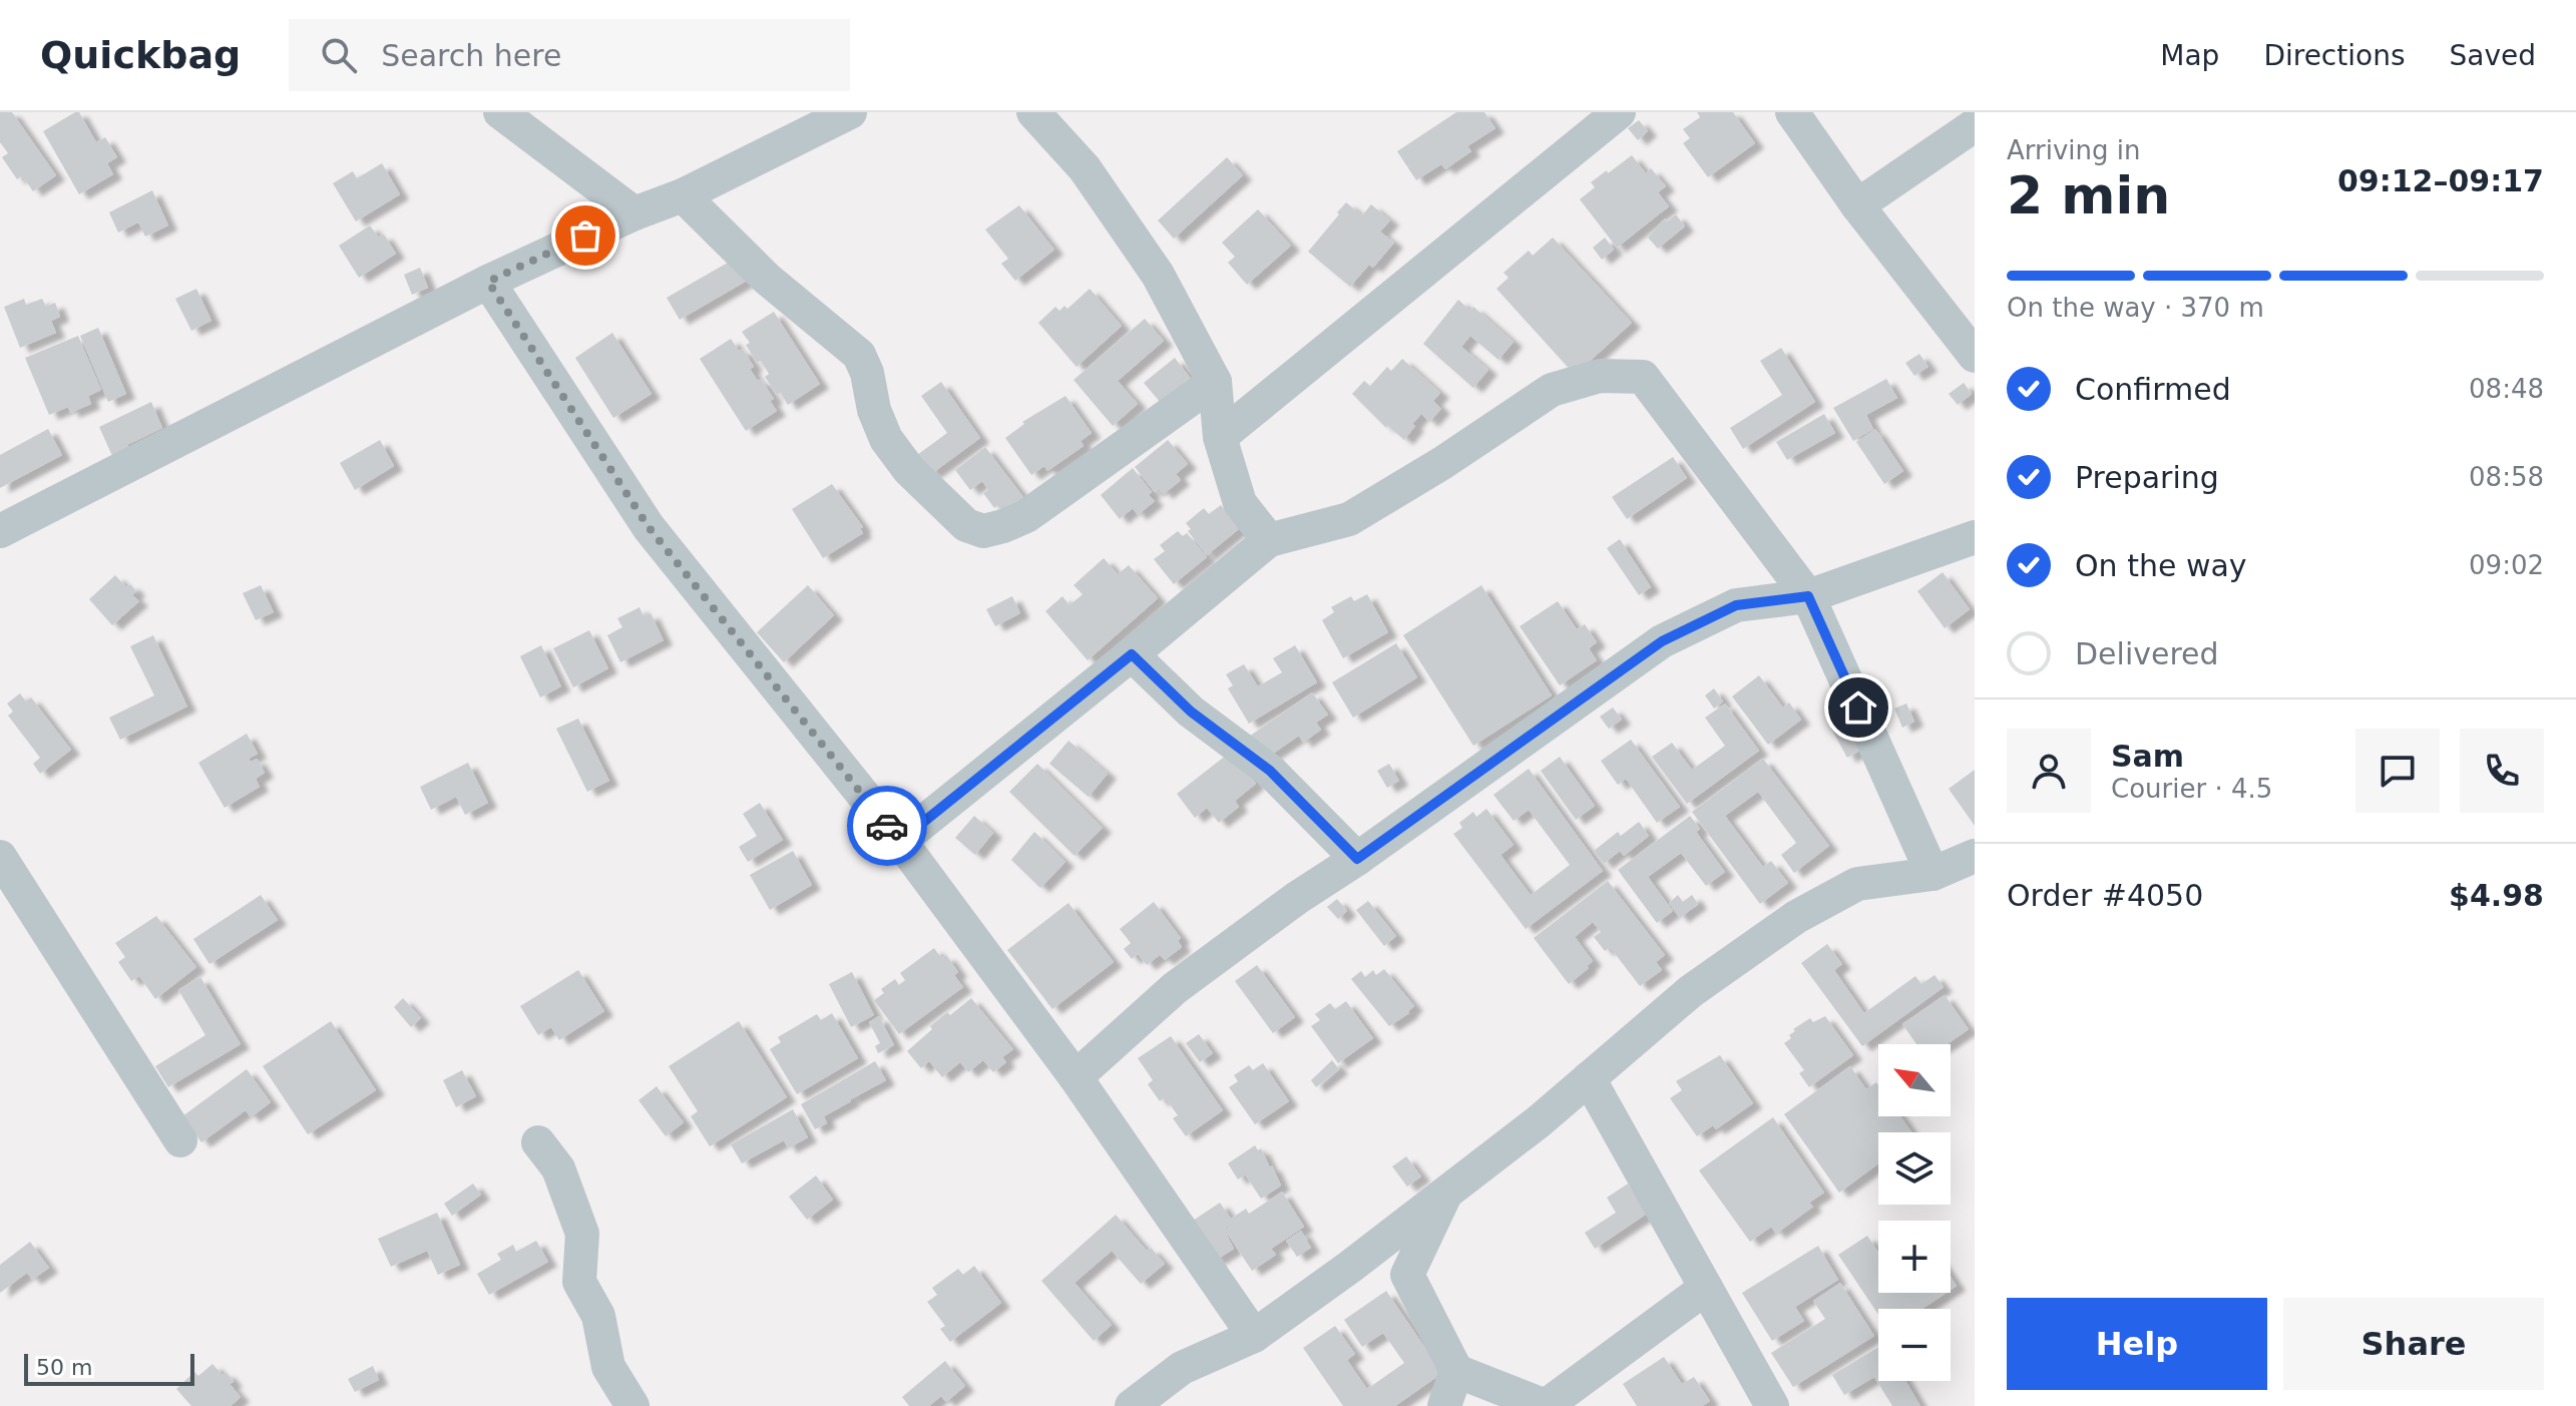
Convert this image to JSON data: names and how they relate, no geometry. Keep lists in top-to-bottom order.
{
  "scale_bar": "50 m",
  "north": "top left",
  "page": {
    "header": "Quickbag",
    "search": "Search here",
    "nav": ["Map", "Directions", "Saved"],
    "heading": ["2 min", "Arriving in", "09:12–09:17"],
    "panel": [
      "Sam",
      "Courier · 4.5",
      "Order #4050",
      "$4.98"
    ],
    "bar": "On the way · 370 m",
    "list": [
      ["Confirmed", "08:48"],
      ["Preparing", "08:58"],
      ["On the way", "09:02"],
      "Delivered"
    ],
    "map_buttons": ["+", "−"],
    "buttons": ["Help", "Share"],
    "scale": "50 m"
  }
}
